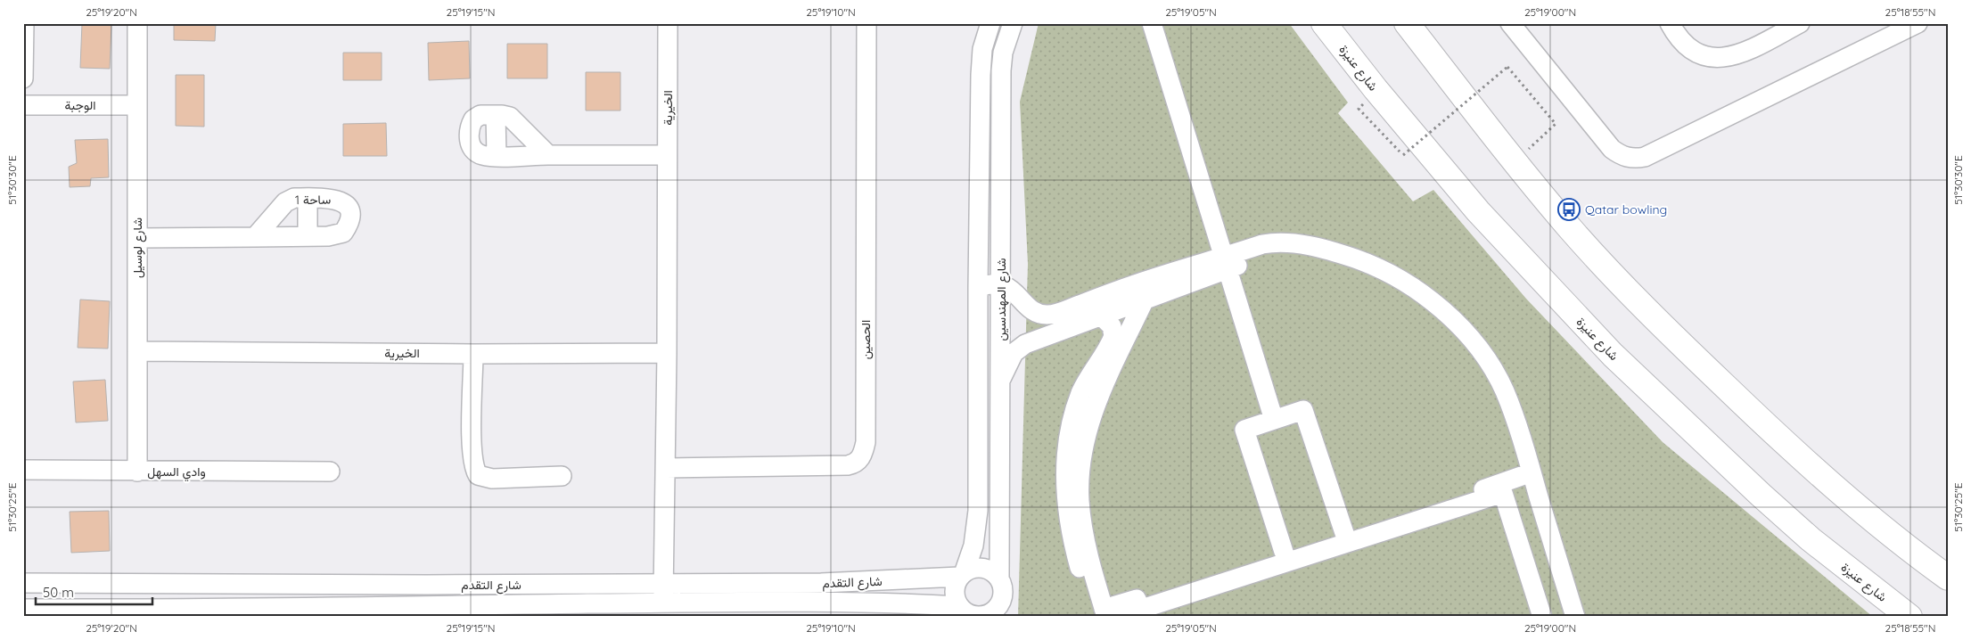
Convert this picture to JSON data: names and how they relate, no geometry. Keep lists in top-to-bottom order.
{
  "streets": {
    "main road": ["شارع عنيزة"],
    "street": [
      "الوجبة",
      "الخيرية",
      "ساحة 1",
      "شارع لوسيل",
      "شارع المهندسين",
      "الحصين",
      "وادي السهل",
      "شارع التقدم"
    ]
  },
  "crossings": [
    ["الوجبة", "شارع لوسيل"],
    ["الخيرية", "شارع لوسيل"],
    ["الخيرية", "الحصين"],
    ["الخيرية", "شارع التقدم"],
    ["ساحة 1", "شارع لوسيل"],
    ["شارع لوسيل", "وادي السهل"],
    ["شارع المهندسين", "شارع التقدم"]
  ],
  "places": {
    "bus stop": ["Qatar bowling"]
  },
  "scale_bar": "50 m",
  "coordinates": [
    "25°19'20\"N",
    "25°19'15\"N",
    "25°19'10\"N",
    "25°19'05\"N",
    "25°19'00\"N",
    "25°18'55\"N",
    "51°30'30\"E",
    "51°30'25\"E"
  ]
}
